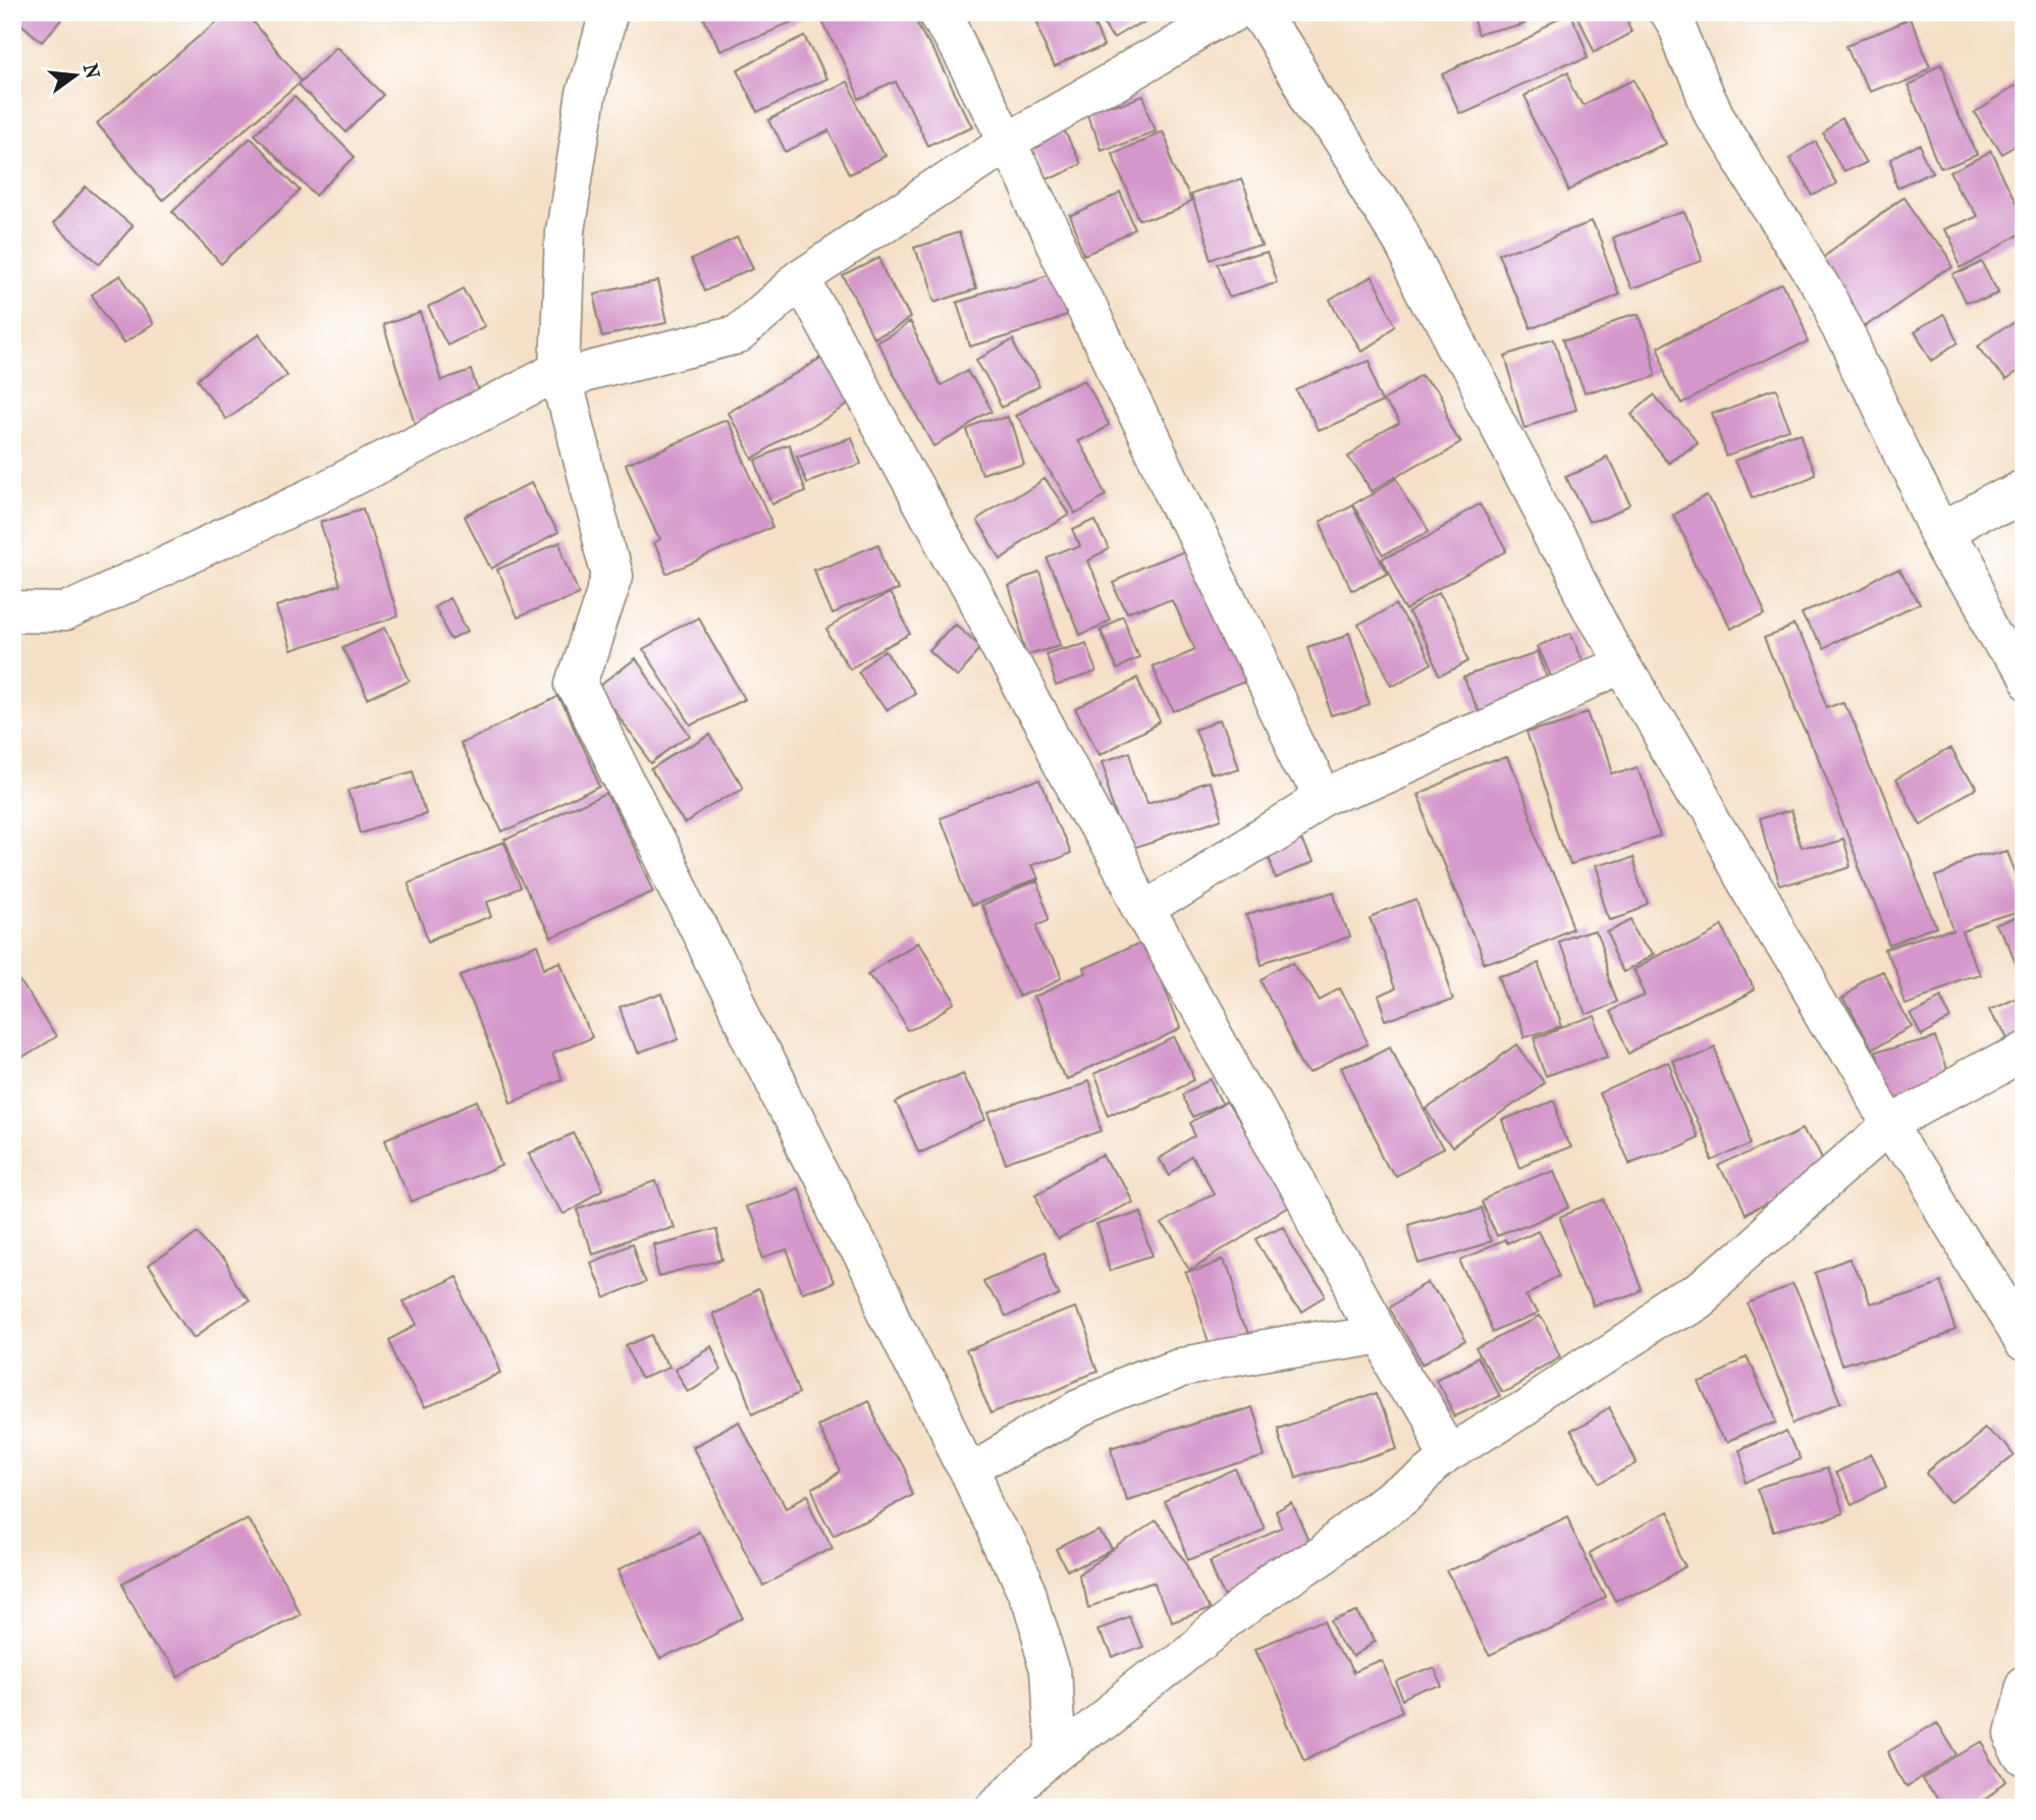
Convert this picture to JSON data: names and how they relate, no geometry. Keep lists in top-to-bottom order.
{
  "north": "right"
}
